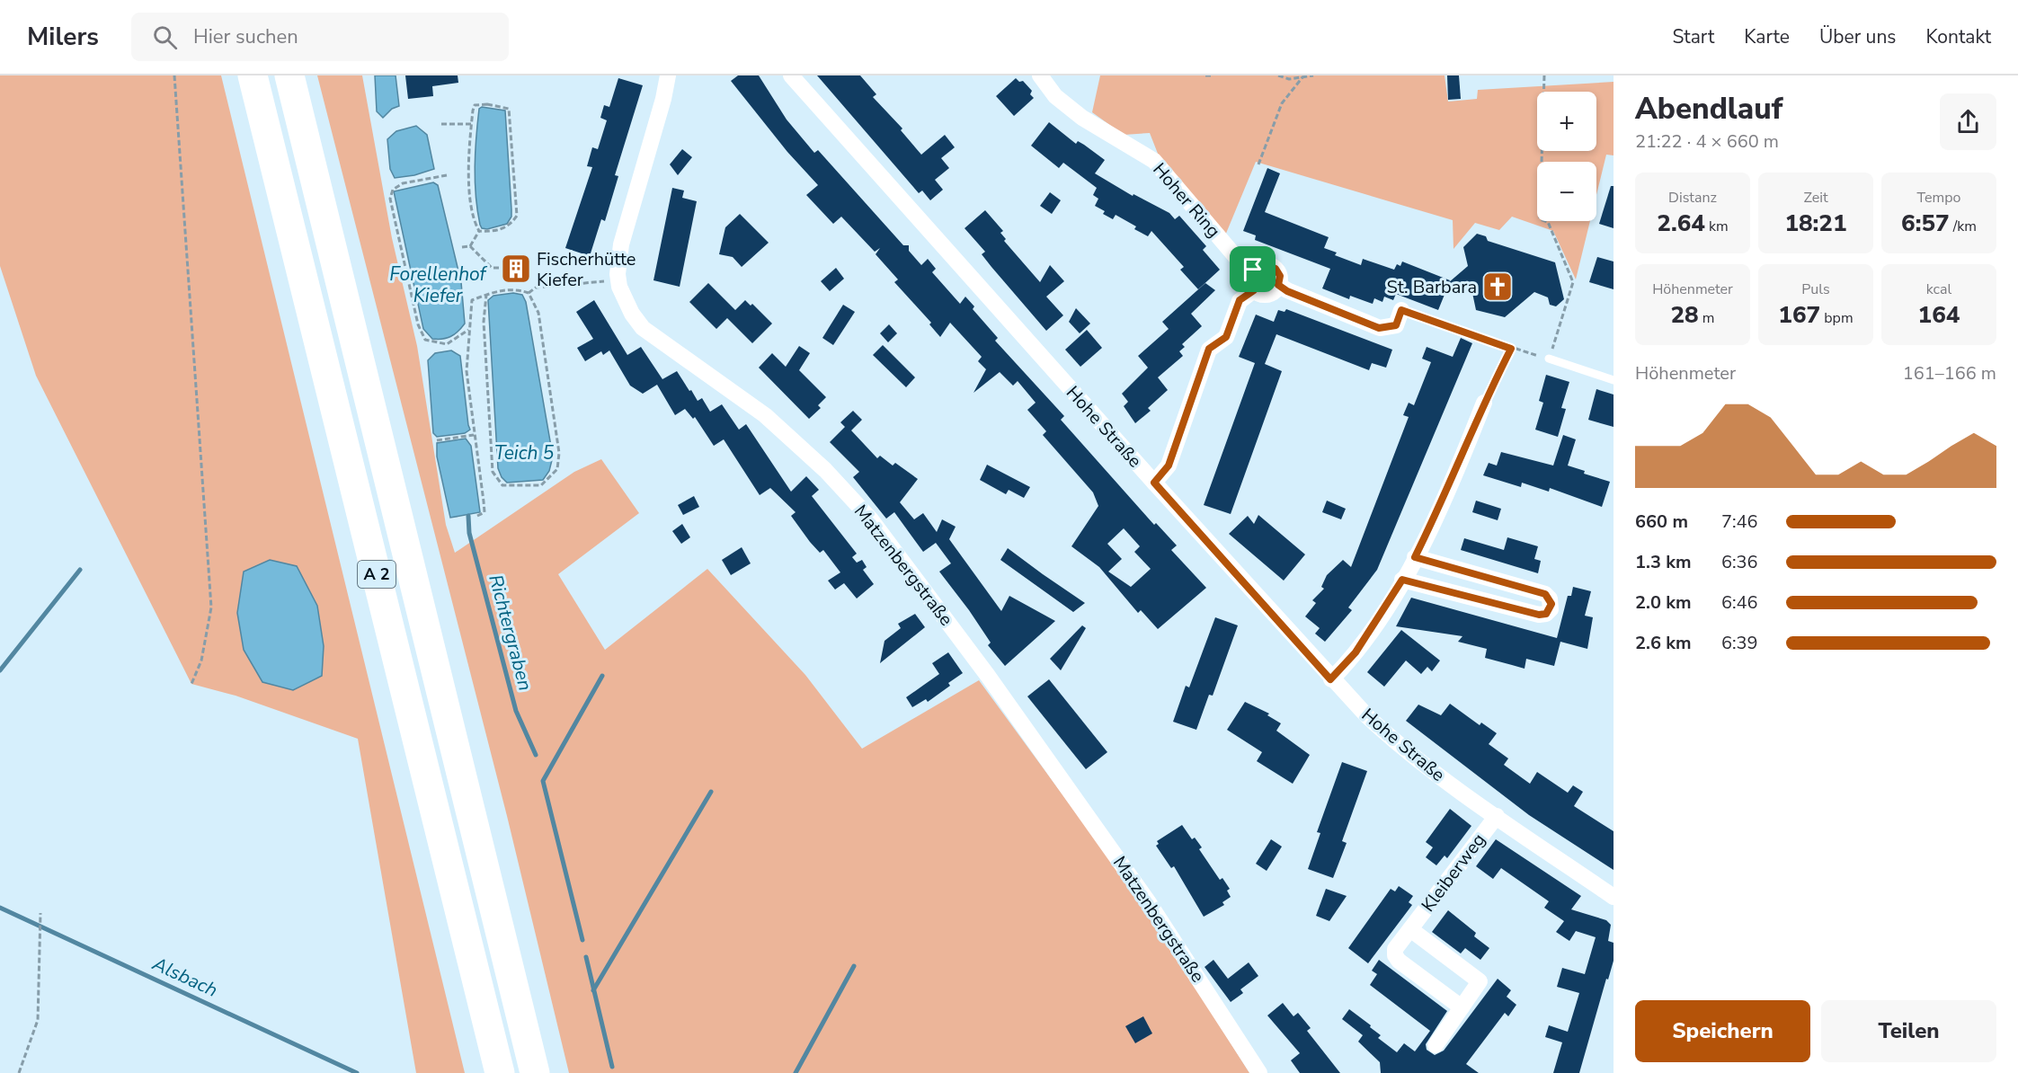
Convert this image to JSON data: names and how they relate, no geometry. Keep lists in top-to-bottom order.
{
  "streets": {
    "highway": ["A 2"],
    "street": [
      "Hoher Ring",
      "Hohe Straße",
      "Matzenbergstraße",
      "Kleiberweg"
    ]
  },
  "crossings": [
    ["Hohe Straße", "Kleiberweg"]
  ],
  "water": [
    "Forellenhof Kiefer",
    "Teich 5",
    "Richtergraben",
    "Alsbach"
  ],
  "places": {
    "building": ["Fischerhütte Kiefer"],
    "church": ["St. Barbara"]
  },
  "page": {
    "header": "Milers",
    "search": "Hier suchen",
    "nav": [
      "Start",
      "Karte",
      "Über uns",
      "Kontakt"
    ],
    "heading": ["Abendlauf", "21:22 · 4 × 660 m"],
    "map_buttons": ["+", "−"],
    "stats": [
      ["Distanz", "2.64 km"],
      ["Zeit", "18:21"],
      ["Tempo", "6:57 /km"],
      ["Höhenmeter", "28 m"],
      ["Puls", "167 bpm"],
      ["kcal", "164"]
    ],
    "chart": ["Höhenmeter", "161–166 m"],
    "list": [
      {
        "name": "660 m",
        "note": "7:46"
      },
      {
        "name": "1.3 km",
        "note": "6:36"
      },
      {
        "name": "2.0 km",
        "note": "6:46"
      },
      {
        "name": "2.6 km",
        "note": "6:39"
      }
    ],
    "buttons": ["Speichern", "Teilen"]
  }
}
